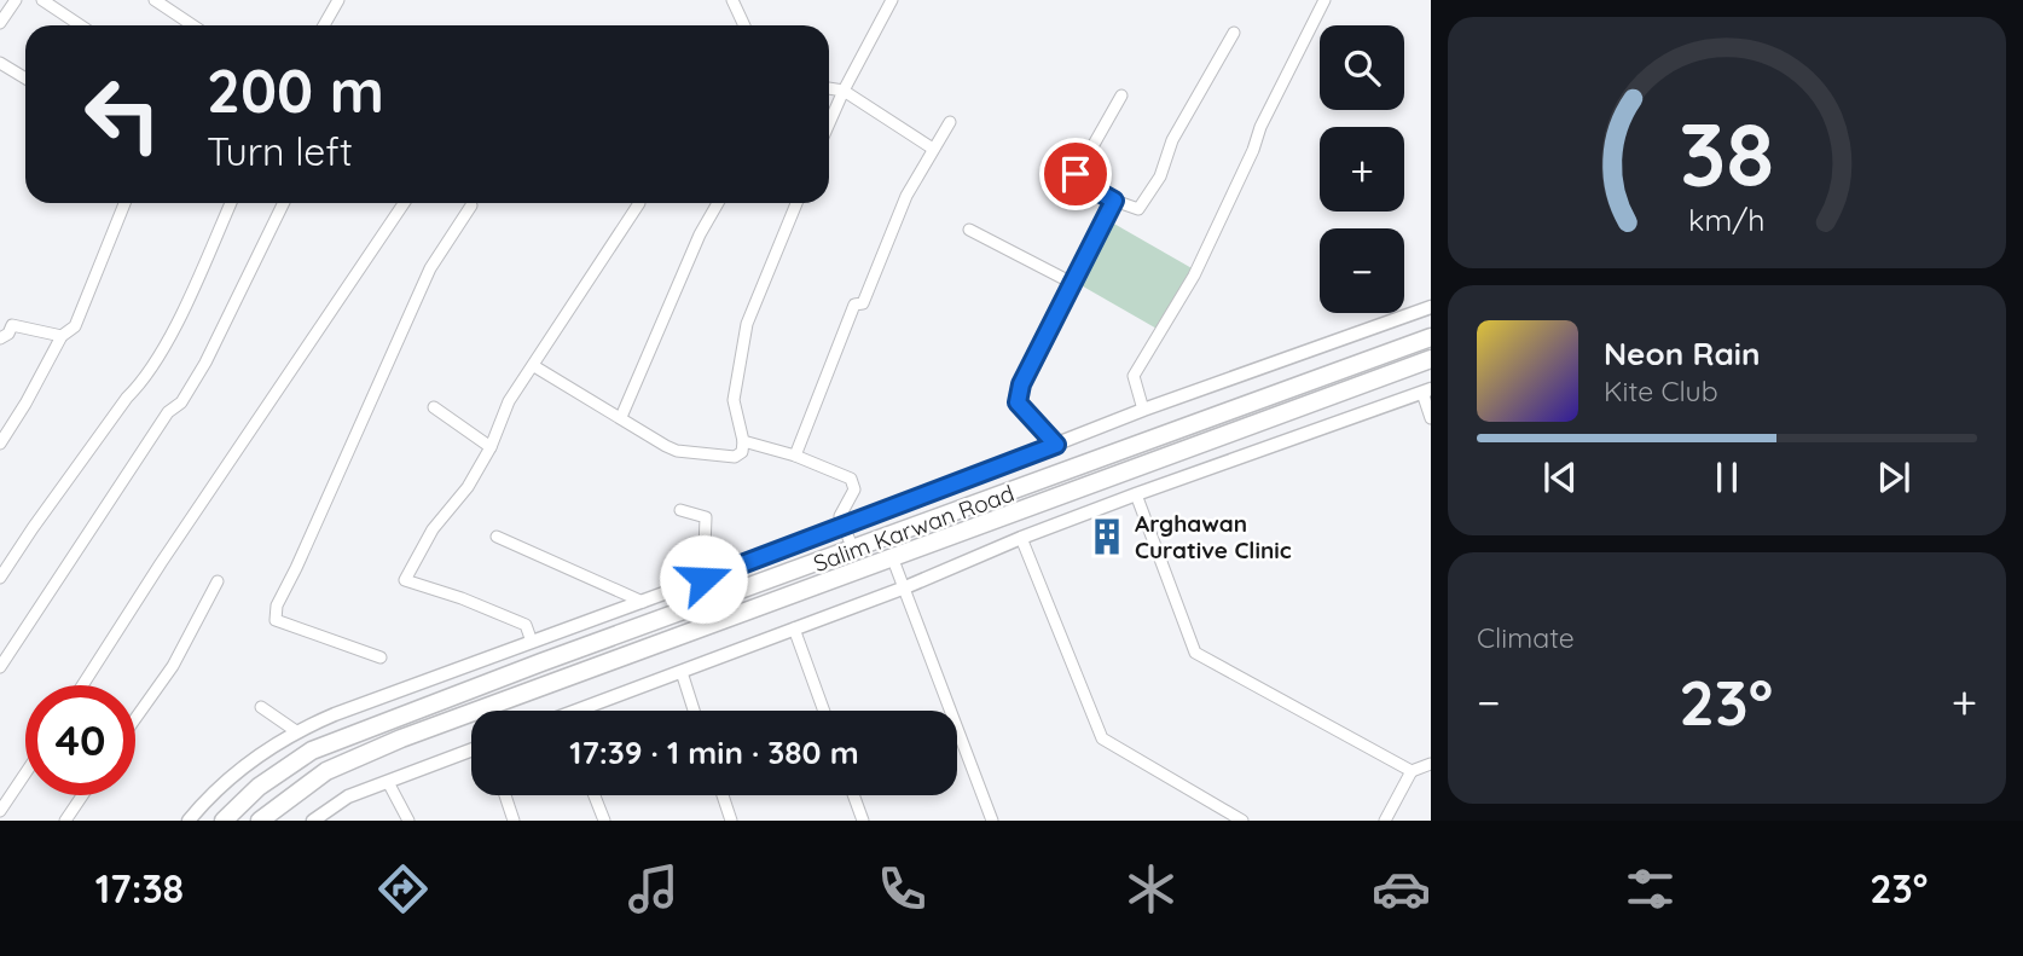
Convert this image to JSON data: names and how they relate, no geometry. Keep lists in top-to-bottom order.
{
  "streets": {
    "main road": ["Salim Karwan Road"]
  },
  "places": {
    "building": ["Arghawan Curative Clinic"]
  },
  "page": {
    "map_buttons": ["+", "−"],
    "turn": ["200 m", "Turn left"],
    "song": ["Neon Rain", "Kite Club"],
    "tile": "Climate",
    "heat": ["−", "23°", "+"],
    "limit": "40",
    "trip": "17:39 · 1 min · 380 m",
    "tabs": ["17:38", "23°"],
    "gauge": ["38", "km/h"]
  }
}
